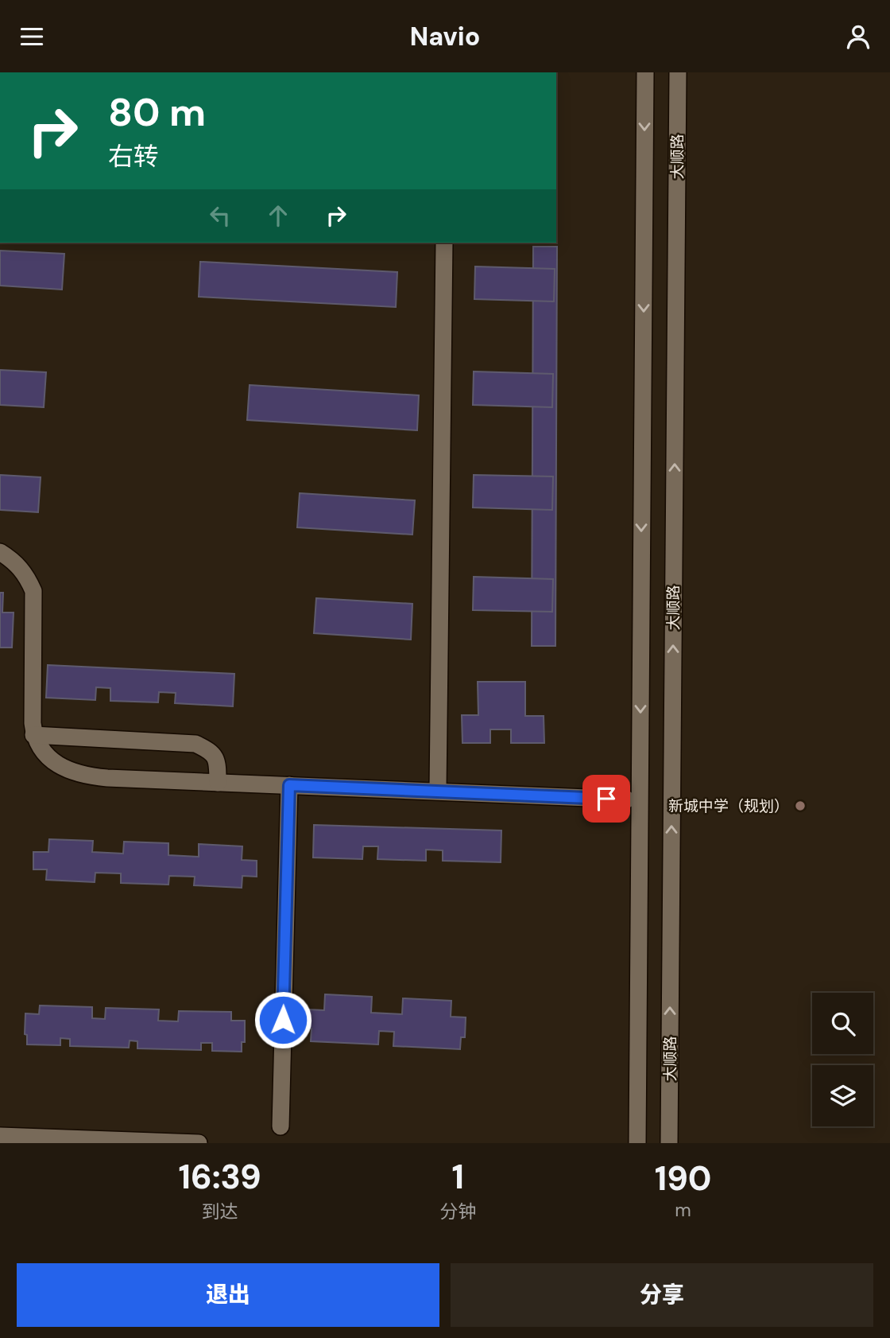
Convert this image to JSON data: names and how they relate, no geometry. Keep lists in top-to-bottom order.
{
  "streets": {
    "street": ["大顺路"]
  },
  "places": ["新城中学（规划）"],
  "page": {
    "header": "Navio",
    "turn": ["80 m", "右转"],
    "eta": [
      "16:39",
      "到达",
      "1",
      "分钟",
      "190",
      "m"
    ],
    "buttons": ["退出", "分享"]
  }
}
